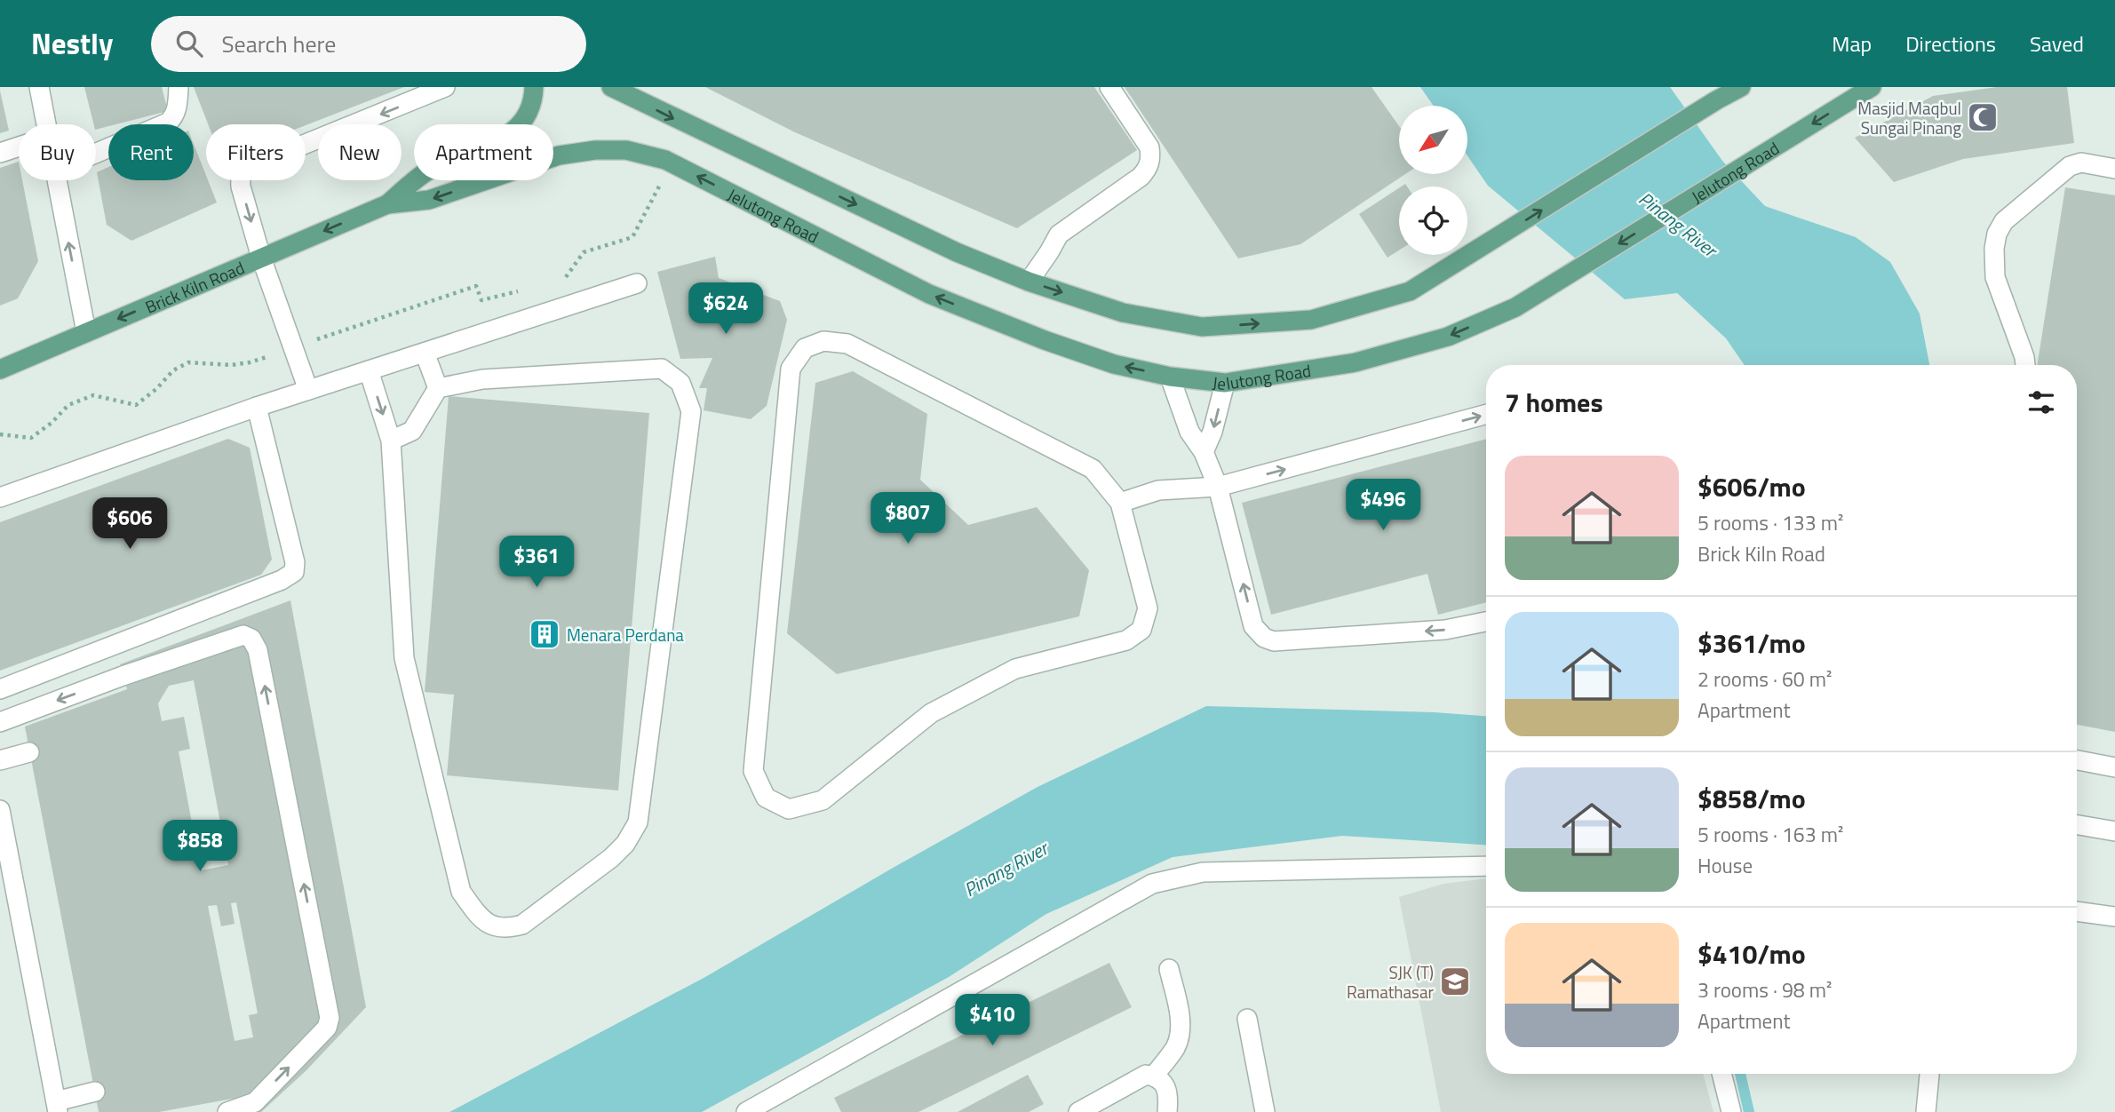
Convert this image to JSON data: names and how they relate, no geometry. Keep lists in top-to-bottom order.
{
  "streets": {
    "main road": ["Jelutong Road", "Brick Kiln Road"]
  },
  "crossings": [
    ["Jelutong Road", "Brick Kiln Road"]
  ],
  "one_way": ["Brick Kiln Road"],
  "water": ["Pinang River"],
  "places": {
    "mosque": ["Masjid Maqbul Sungai Pinang"],
    "building": ["Menara Perdana"],
    "school or university": ["SJK (T) Ramathasar"]
  },
  "north": "bottom left",
  "page": {
    "header": "Nestly",
    "search": "Search here",
    "nav": ["Map", "Directions", "Saved"],
    "chip": [
      "Buy",
      "Rent",
      "Filters",
      "New",
      "Apartment"
    ],
    "price": [
      "$624",
      "$496",
      "$807",
      "$606",
      "$361",
      "$858",
      "$410"
    ],
    "heading": "7 homes",
    "list": [
      {
        "name": "$606/mo",
        "note": "5 rooms · 133 m² · Brick Kiln Road"
      },
      {
        "name": "$361/mo",
        "note": "2 rooms · 60 m² · Apartment"
      },
      {
        "name": "$858/mo",
        "note": "5 rooms · 163 m² · House"
      },
      {
        "name": "$410/mo",
        "note": "3 rooms · 98 m² · Apartment"
      }
    ]
  }
}
